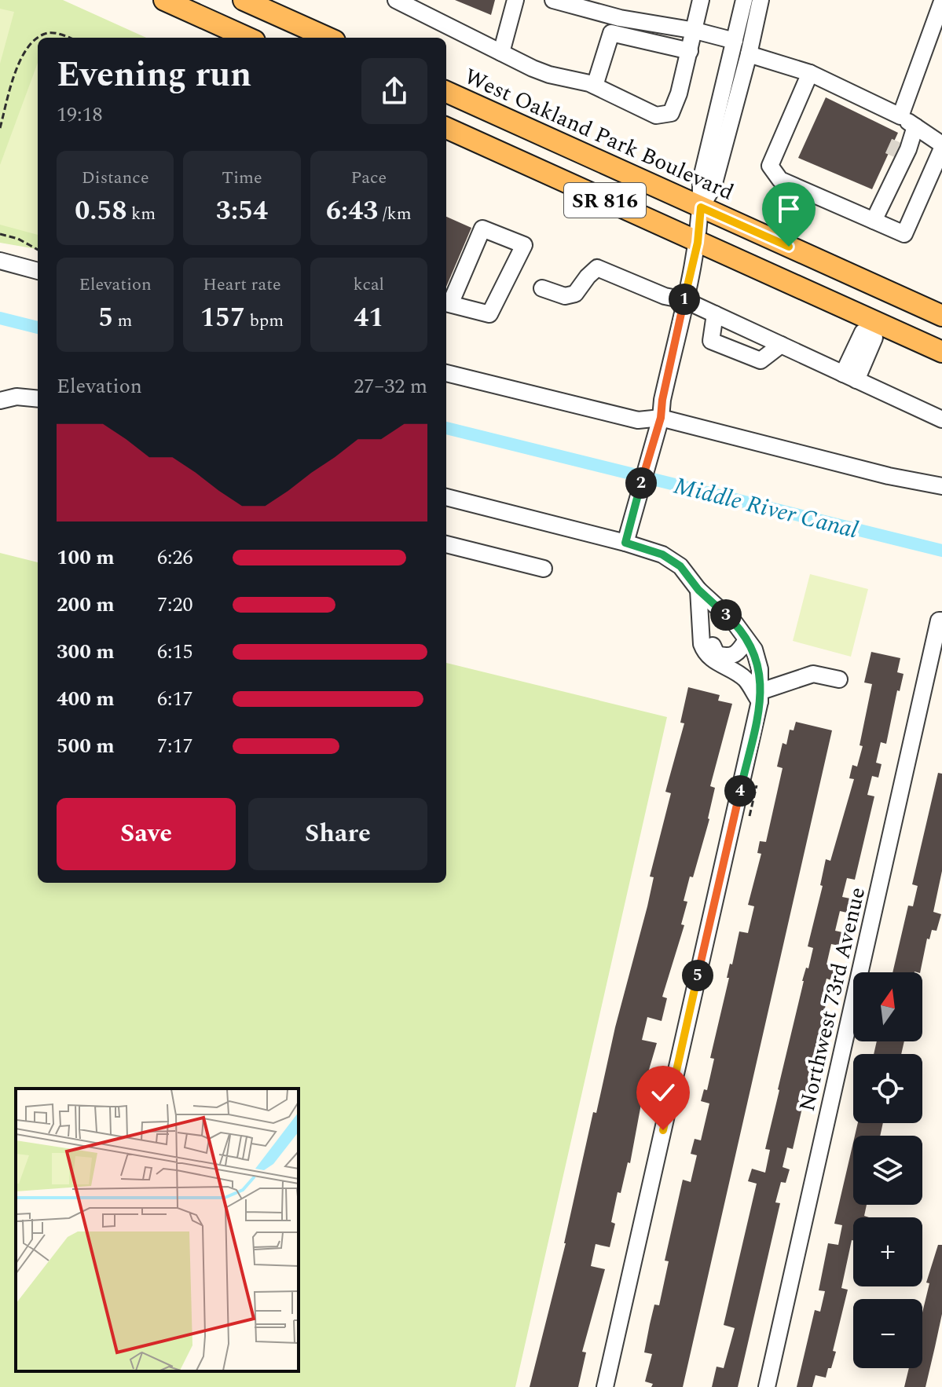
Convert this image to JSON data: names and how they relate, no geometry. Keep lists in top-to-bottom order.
{
  "streets": {
    "main road": ["West Oakland Park Boulevard", "SR 816"],
    "street": ["Northwest 73rd Avenue"]
  },
  "water": ["Middle River Canal"],
  "north": "top",
  "page": {
    "heading": ["Evening run", "19:18"],
    "stats": [
      ["Distance", "0.58 km"],
      ["Time", "3:54"],
      ["Pace", "6:43 /km"],
      ["Elevation", "5 m"],
      ["Heart rate", "157 bpm"],
      ["kcal", "41"]
    ],
    "pins": [
      "1",
      "2",
      "3",
      "4",
      "5"
    ],
    "chart": ["Elevation", "27–32 m"],
    "list": [
      {
        "name": "100 m",
        "note": "6:26"
      },
      {
        "name": "200 m",
        "note": "7:20"
      },
      {
        "name": "300 m",
        "note": "6:15"
      },
      {
        "name": "400 m",
        "note": "6:17"
      },
      {
        "name": "500 m",
        "note": "7:17"
      }
    ],
    "buttons": ["Save", "Share"],
    "map_buttons": ["+", "−"]
  }
}
